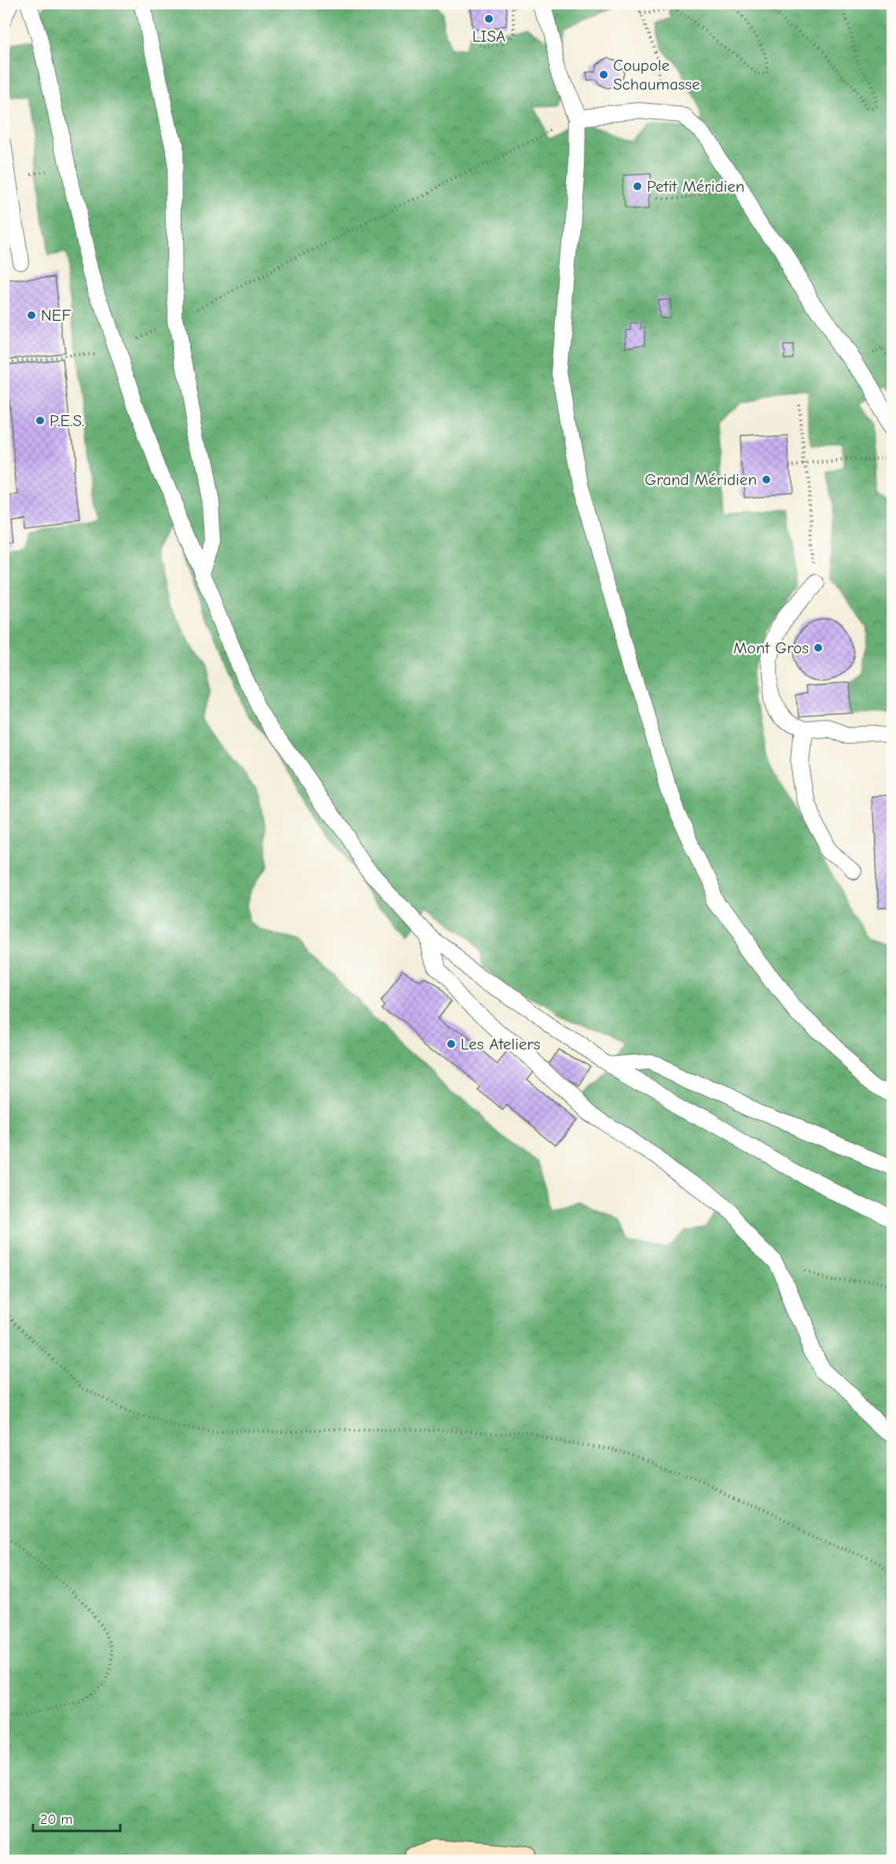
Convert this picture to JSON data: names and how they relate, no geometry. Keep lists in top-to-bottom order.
{
  "places": [
    "LISA",
    "Coupole Schaumasse",
    "Petit Méridien",
    "NEF",
    "P.E.S.",
    "Grand Méridien",
    "Mont Gros",
    "Les Ateliers"
  ],
  "scale_bar": "20 m"
}
